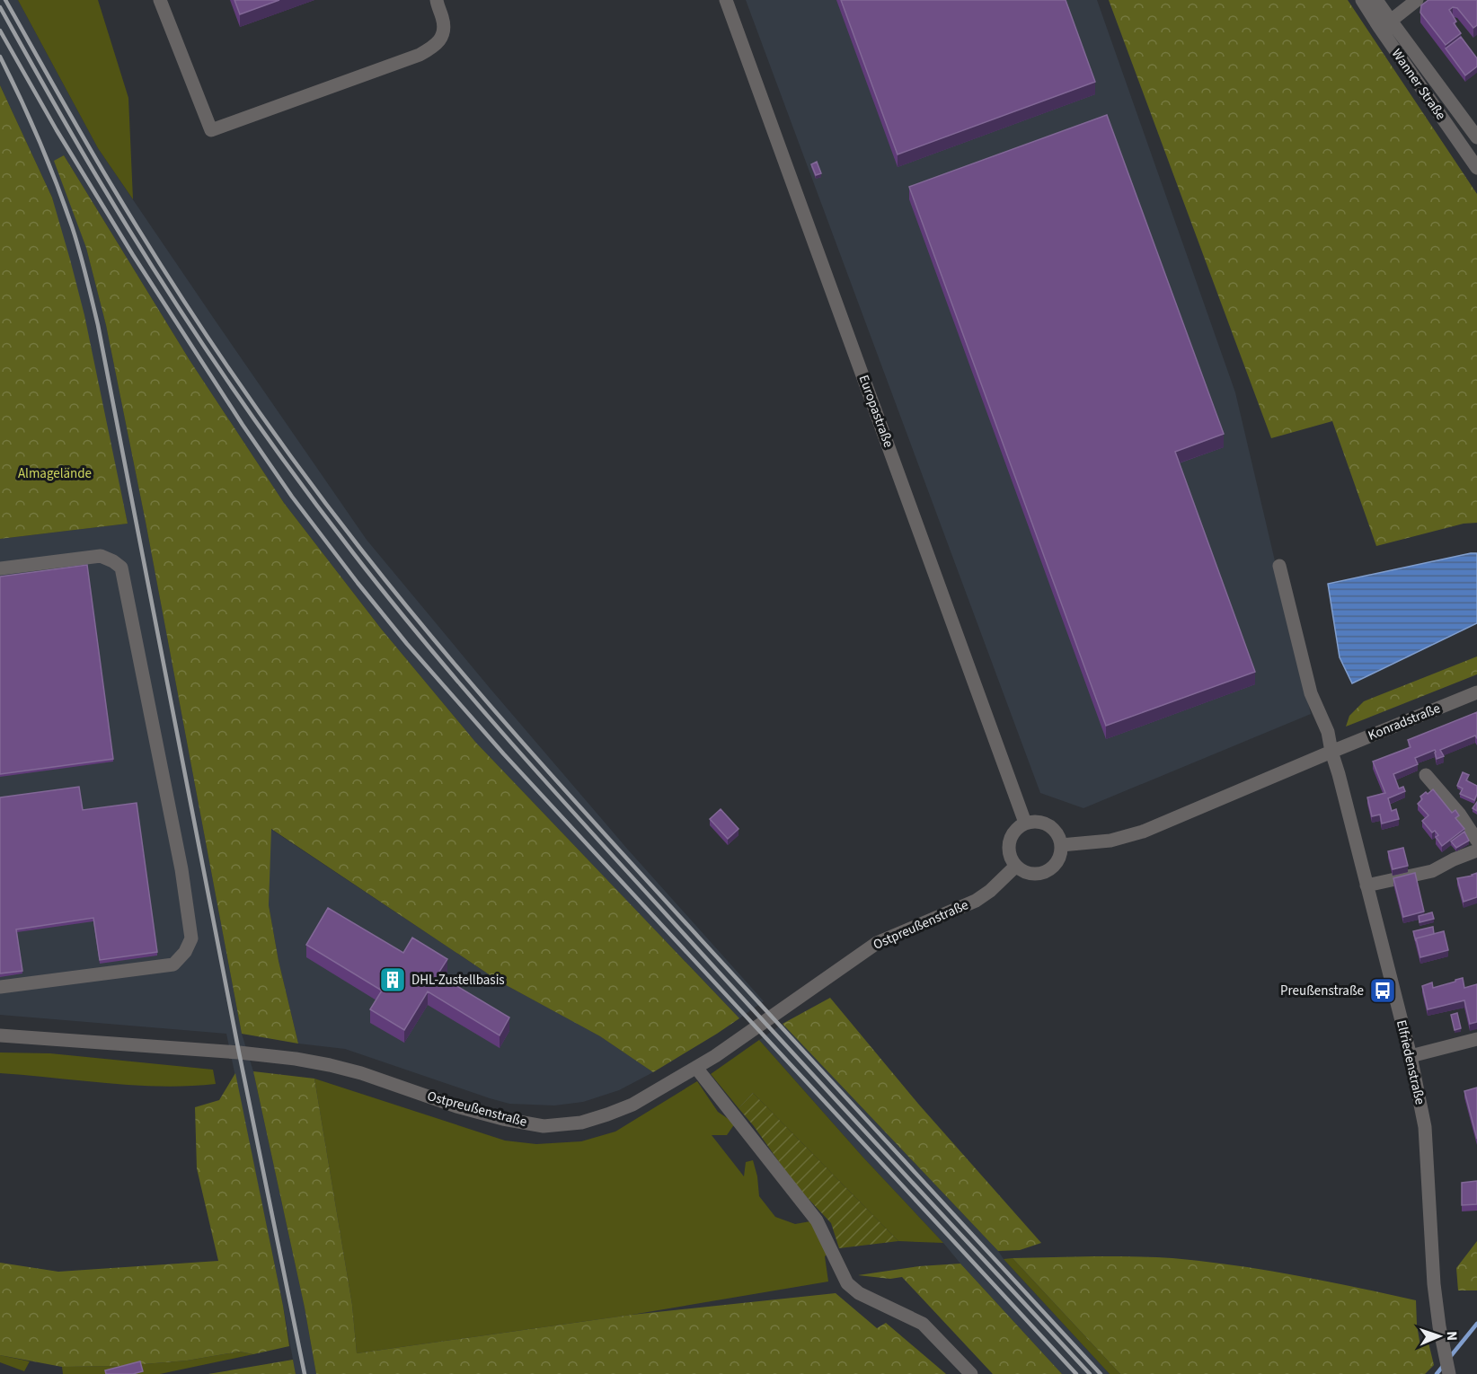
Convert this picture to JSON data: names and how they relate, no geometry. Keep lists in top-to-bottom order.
{
  "streets": {
    "street": [
      "Wanner Straße",
      "Europastraße",
      "Konradstraße",
      "Ostpreußenstraße",
      "Elfriedenstraße"
    ]
  },
  "crossings": [
    ["Europastraße", "Ostpreußenstraße"],
    ["Konradstraße", "Elfriedenstraße"]
  ],
  "parks": ["Almagelände"],
  "places": {
    "building": ["DHL-Zustellbasis"],
    "bus stop": ["Preußenstraße"]
  },
  "north": "right"
}
